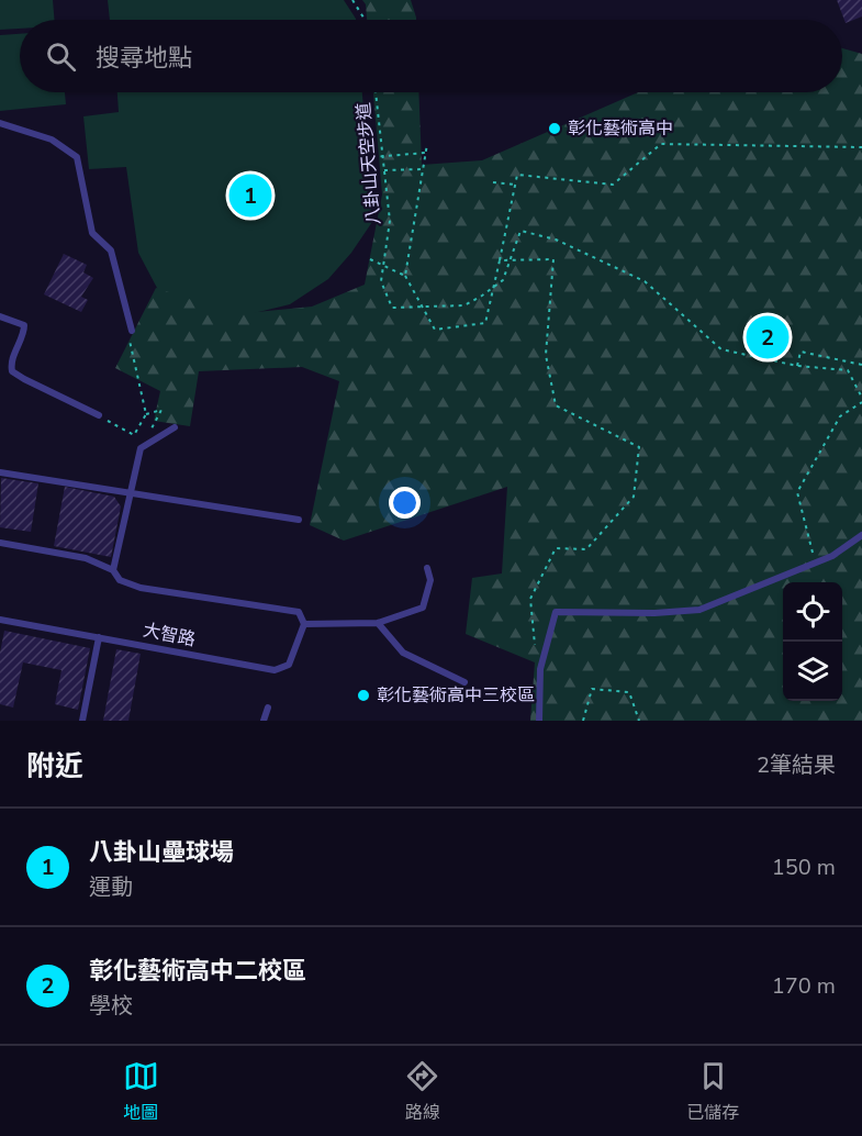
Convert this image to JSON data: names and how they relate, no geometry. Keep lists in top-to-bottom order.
{
  "streets": {
    "lane": ["大智路"],
    "path": ["八卦山天空步道"]
  },
  "places": ["彰化藝術高中", "彰化藝術高中三校區"],
  "page": {
    "search": "搜尋地點",
    "pins": ["1", "2"],
    "heading": ["附近", "2筆結果"],
    "list": [
      {
        "mark": "1",
        "name": "八卦山壘球場",
        "note": "運動",
        "value": "150 m"
      },
      {
        "mark": "2",
        "name": "彰化藝術高中二校區",
        "note": "學校",
        "value": "170 m"
      }
    ],
    "nav": ["地圖", "路線", "已儲存"]
  }
}
